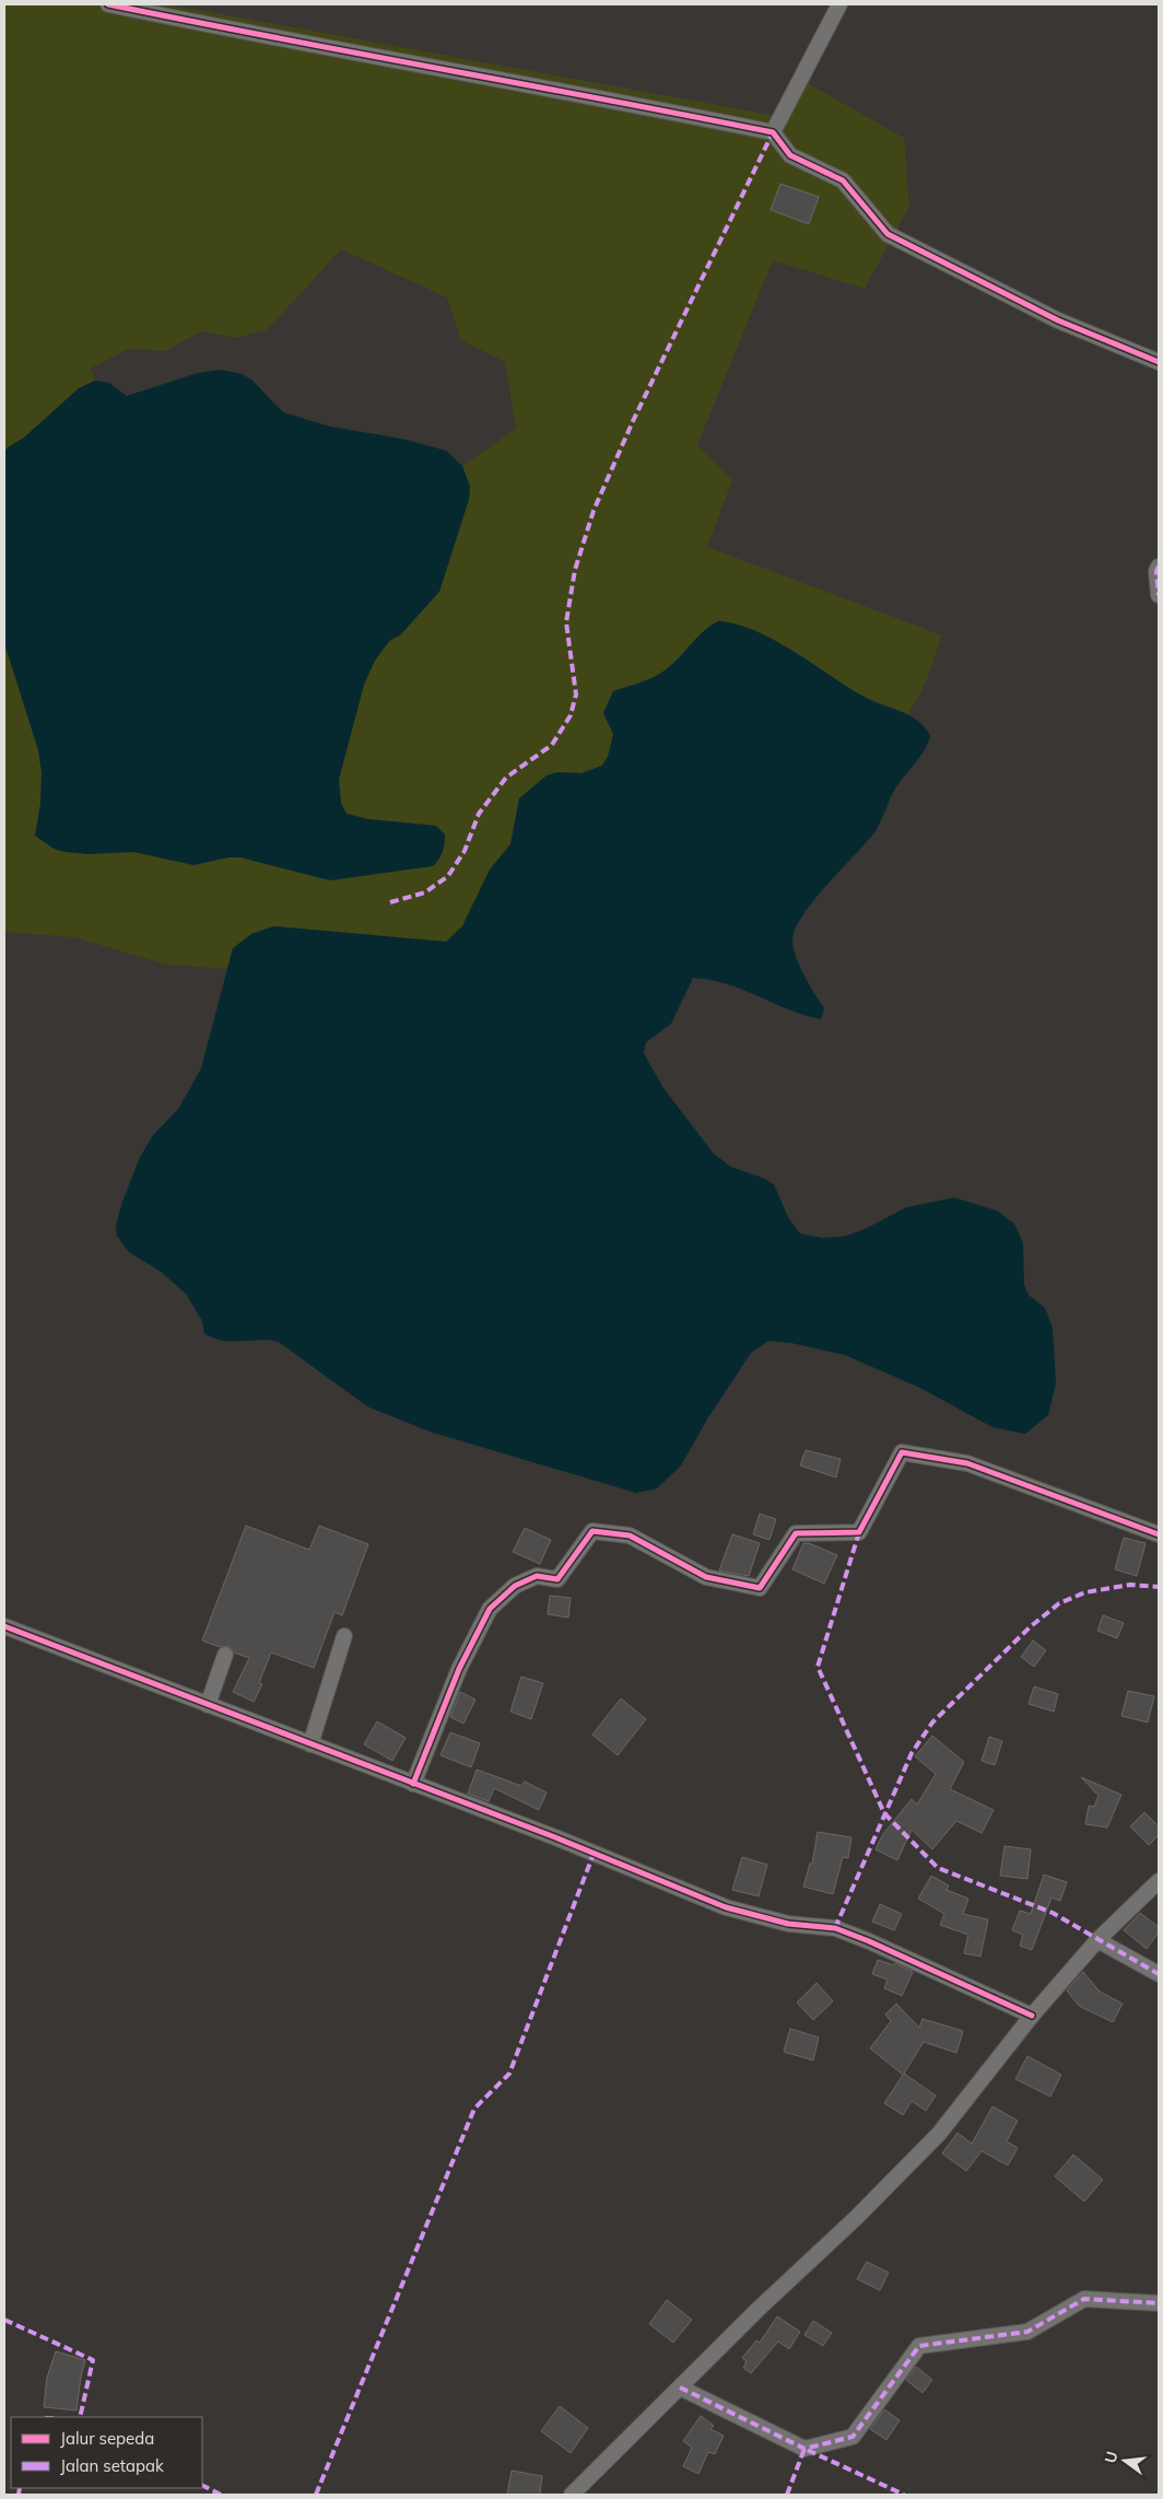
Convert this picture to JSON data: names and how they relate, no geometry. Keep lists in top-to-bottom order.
{
  "legend": ["Jalur sepeda", "Jalan setapak"],
  "north": "left"
}
